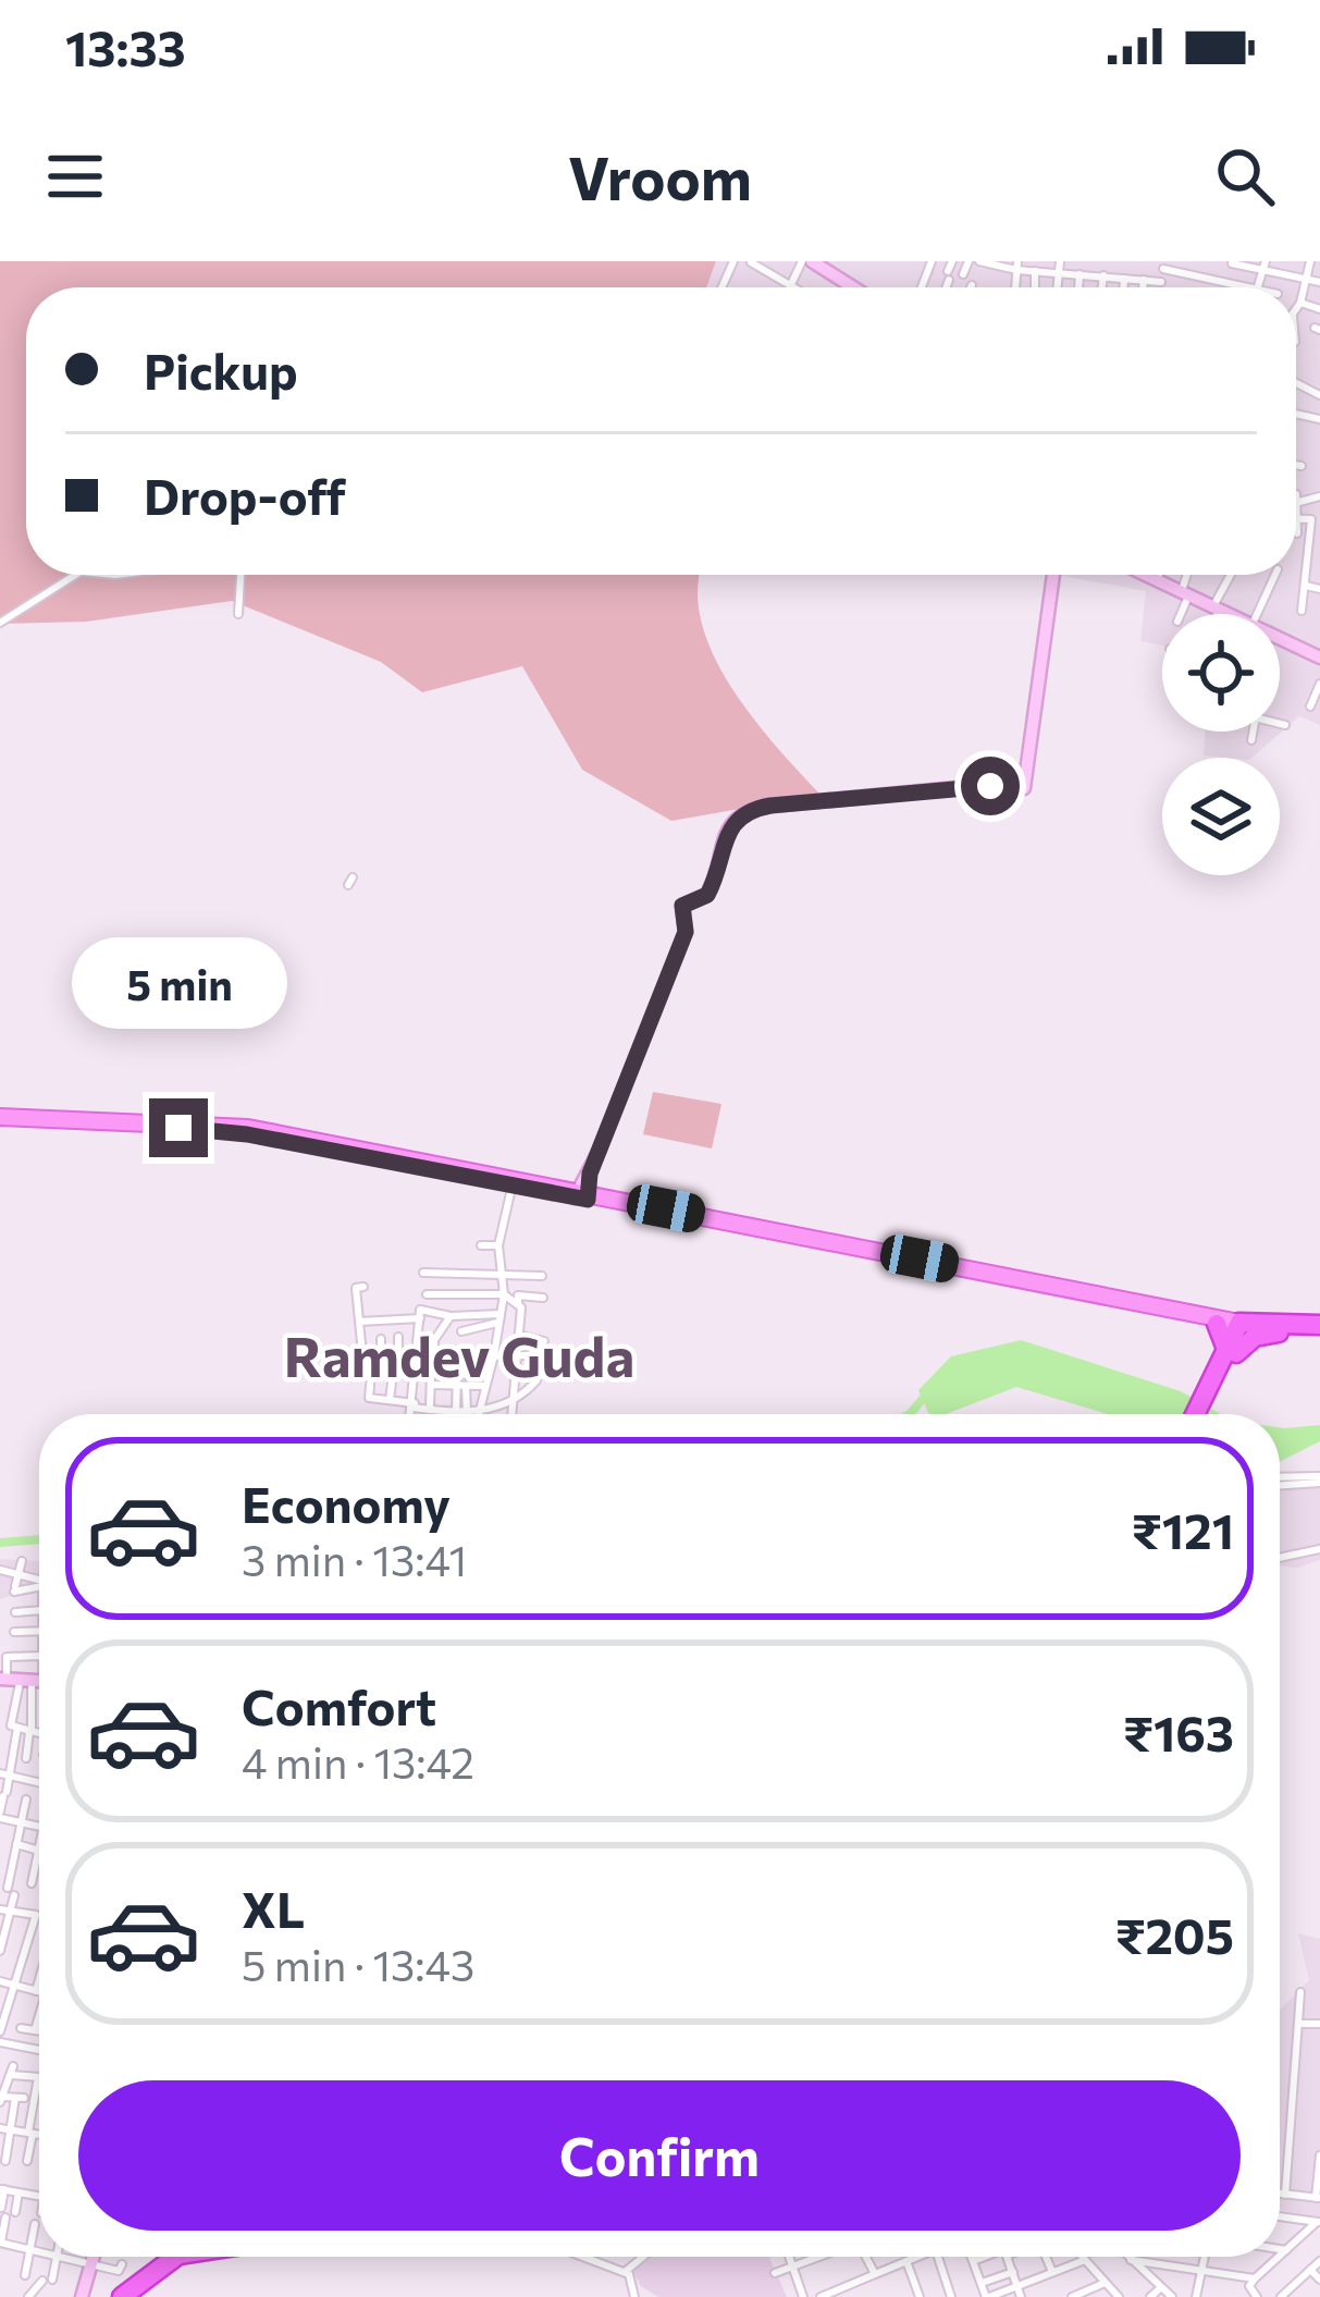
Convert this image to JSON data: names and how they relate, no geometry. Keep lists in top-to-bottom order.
{
  "districts": ["Ramdev Guda"],
  "page": {
    "status": "13:33",
    "header": "Vroom",
    "banner": ["Pickup", "Drop-off"],
    "bubble": "5 min",
    "list": [
      {
        "name": "Economy",
        "note": "3 min · 13:41",
        "value": "₹121"
      },
      {
        "name": "Comfort",
        "note": "4 min · 13:42",
        "value": "₹163"
      },
      {
        "name": "XL",
        "note": "5 min · 13:43",
        "value": "₹205"
      }
    ],
    "buttons": "Confirm"
  }
}
